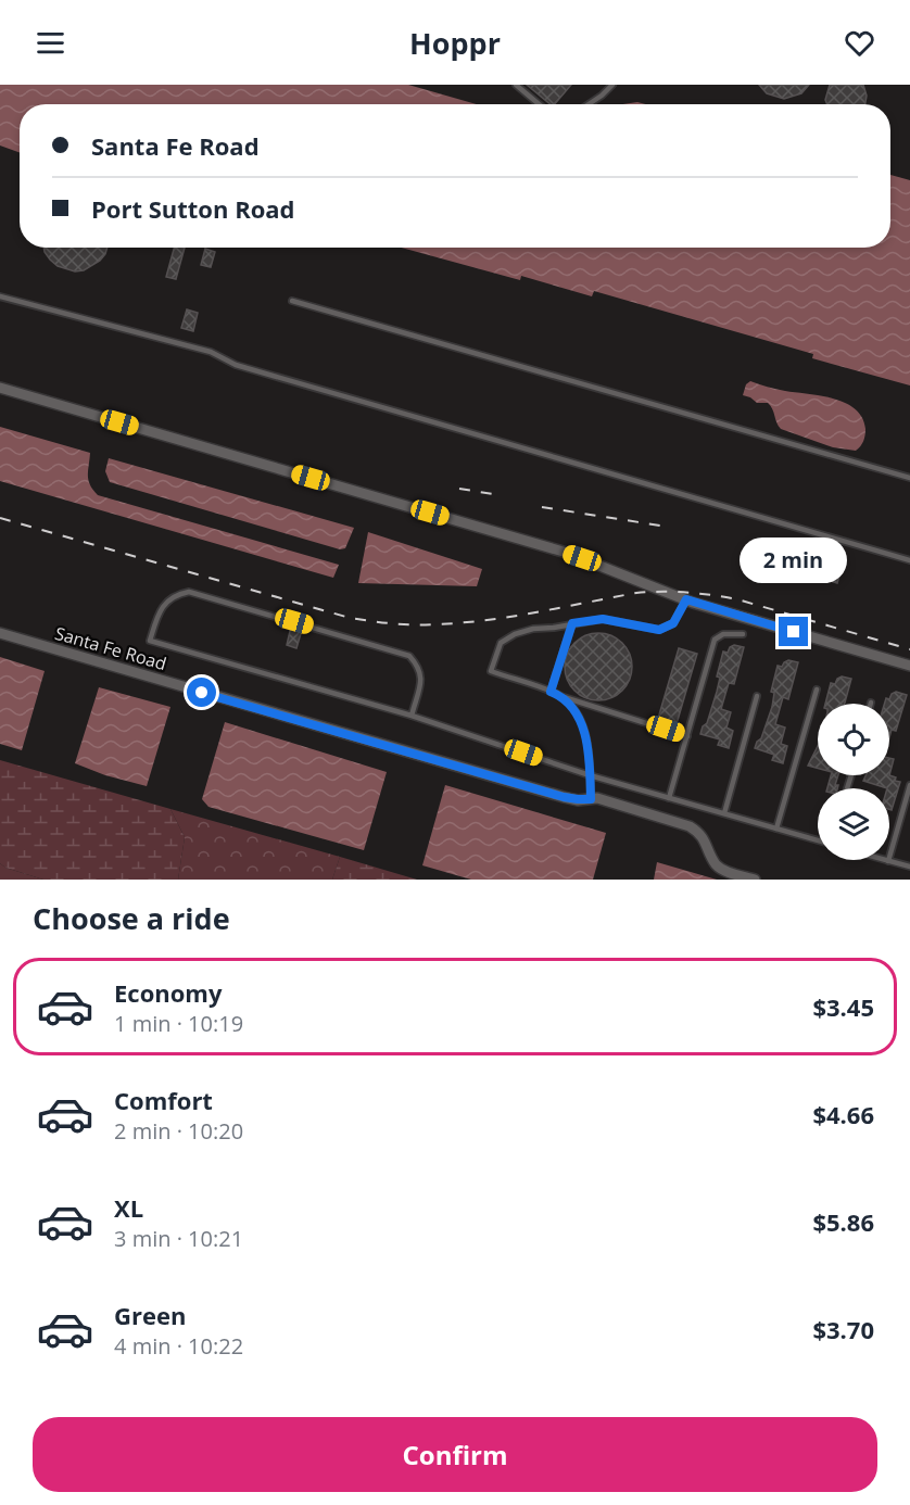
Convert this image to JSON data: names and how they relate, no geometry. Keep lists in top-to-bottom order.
{
  "streets": {
    "street": ["Santa Fe Road"]
  },
  "page": {
    "header": "Hoppr",
    "banner": ["Santa Fe Road", "Port Sutton Road"],
    "bubble": "2 min",
    "heading": "Choose a ride",
    "list": [
      {
        "name": "Economy",
        "note": "1 min · 10:19",
        "value": "$3.45"
      },
      {
        "name": "Comfort",
        "note": "2 min · 10:20",
        "value": "$4.66"
      },
      {
        "name": "XL",
        "note": "3 min · 10:21",
        "value": "$5.86"
      },
      {
        "name": "Green",
        "note": "4 min · 10:22",
        "value": "$3.70"
      }
    ],
    "buttons": "Confirm"
  }
}
